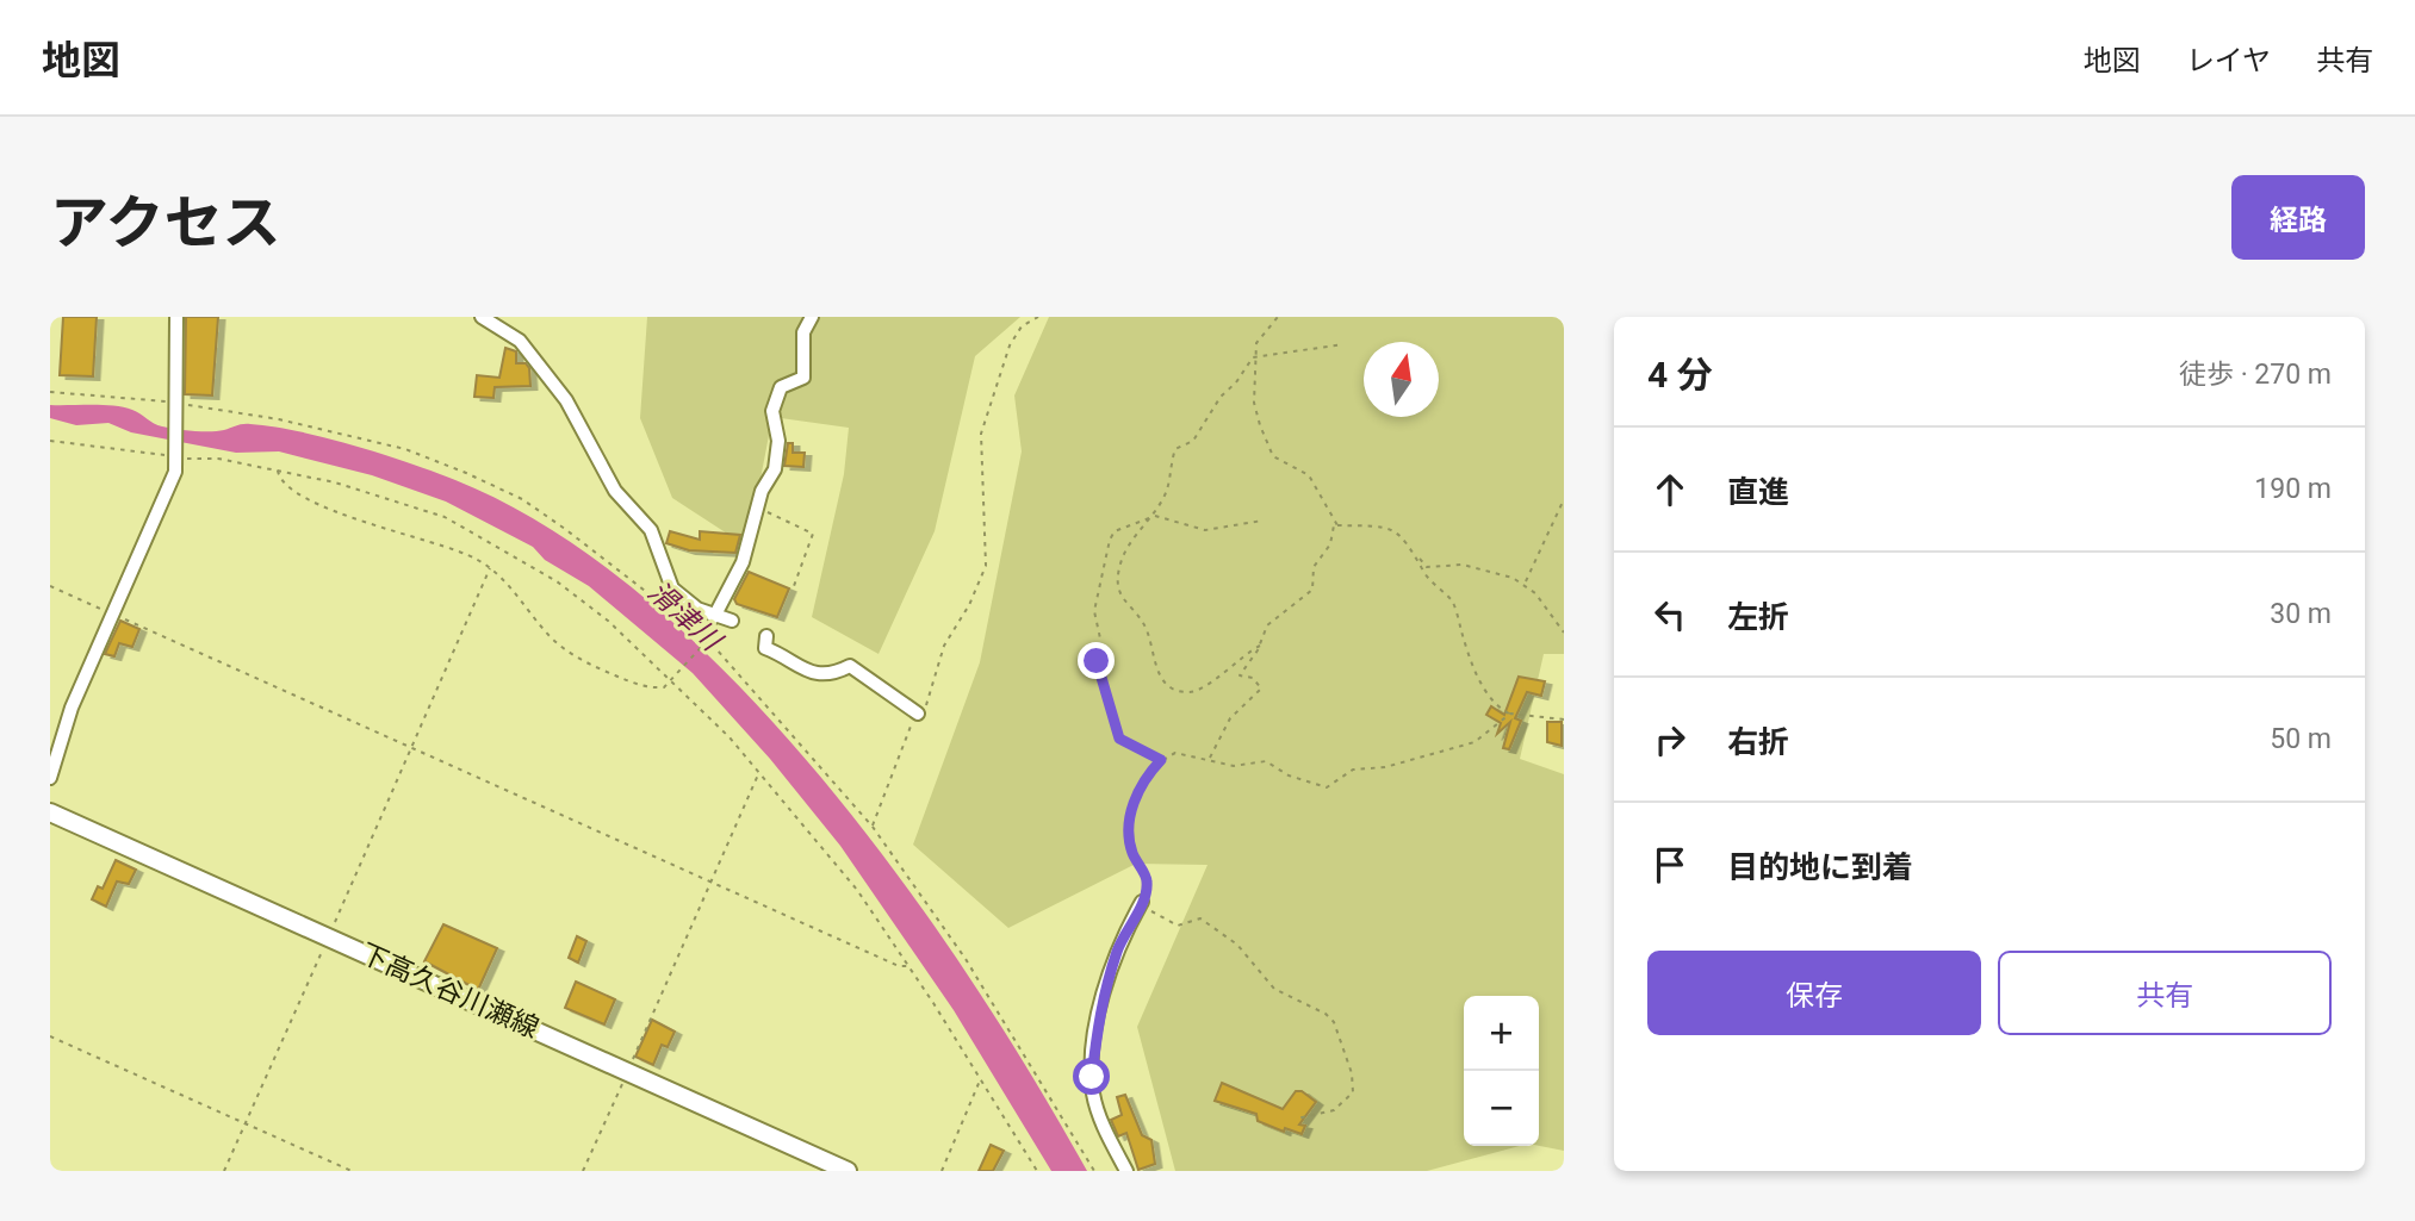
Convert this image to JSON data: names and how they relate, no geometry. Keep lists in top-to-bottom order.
{
  "streets": {
    "main road": ["下高久谷川瀬線"]
  },
  "water": ["滑津川"],
  "north": "top",
  "page": {
    "header": "地図",
    "nav": ["地図", "レイヤ", "共有"],
    "title": "アクセス",
    "buttons": [
      "経路",
      ["保存", "共有"]
    ],
    "heading": ["4 分", "徒歩 · 270 m"],
    "list": [
      ["直進", "190 m"],
      ["左折", "30 m"],
      ["右折", "50 m"],
      "目的地に到着"
    ],
    "map_buttons": ["+", "−"]
  }
}
